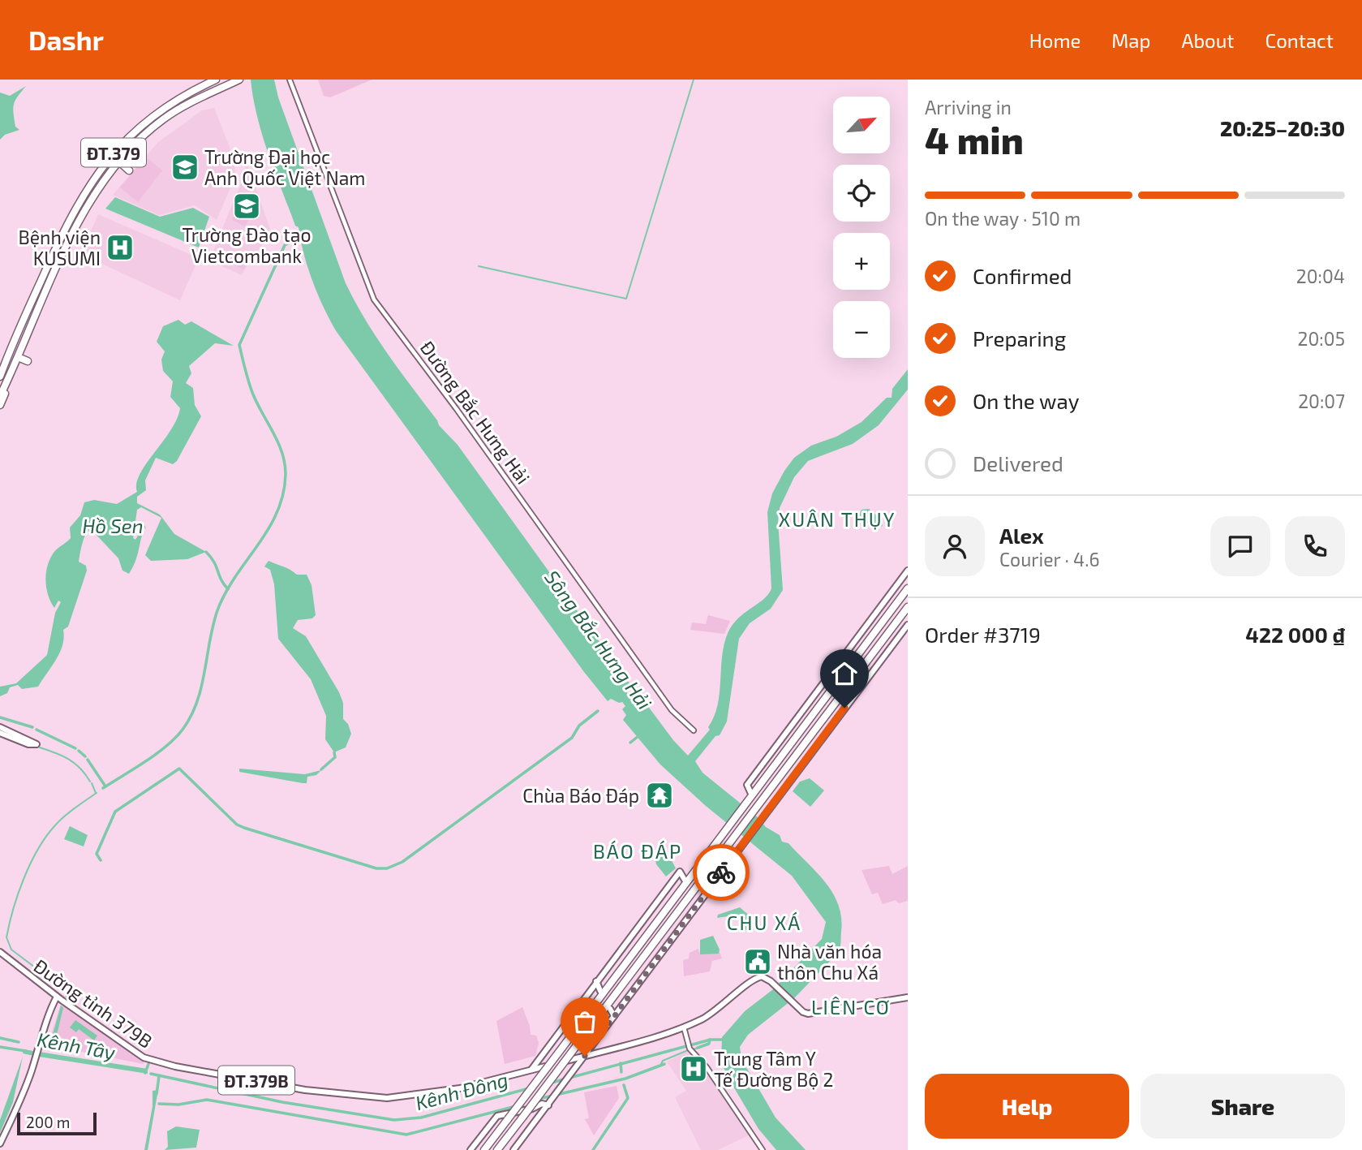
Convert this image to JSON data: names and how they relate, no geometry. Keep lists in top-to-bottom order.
{
  "streets": {
    "highway": ["ĐT.379"],
    "main road": ["Đường tỉnh 379B", "ĐT.379B"],
    "street": ["Đường Bắc Hưng Hải"]
  },
  "districts": [
    "XUÂN THỤY",
    "BÁO ĐÁP",
    "CHU XÁ",
    "LIÊN CƠ"
  ],
  "water": [
    "Hồ Sen",
    "Sông Bắc Hưng Hải",
    "Kênh Tây",
    "Kênh Đông"
  ],
  "places": {
    "school or university": ["Trường Đại học Anh Quốc Việt Nam", "Trường Đào tạo Vietcombank"],
    "hospital": ["Bệnh viện KUSUMI", "Trung Tâm Y Tế Đường Bộ 2"],
    "temple": ["Chùa Báo Đáp"],
    "public building": ["Nhà văn hóa thôn Chu Xá"]
  },
  "scale_bar": "200 m",
  "north": "top right",
  "page": {
    "header": "Dashr",
    "nav": [
      "Home",
      "Map",
      "About",
      "Contact"
    ],
    "heading": ["4 min", "Arriving in", "20:25–20:30"],
    "panel": [
      "Alex",
      "Courier · 4.6",
      "Order #3719",
      "422 000 ₫"
    ],
    "map_buttons": ["+", "−"],
    "bar": "On the way · 510 m",
    "list": [
      ["Confirmed", "20:04"],
      ["Preparing", "20:05"],
      ["On the way", "20:07"],
      "Delivered"
    ],
    "buttons": ["Help", "Share"],
    "scale": "200 m"
  }
}
